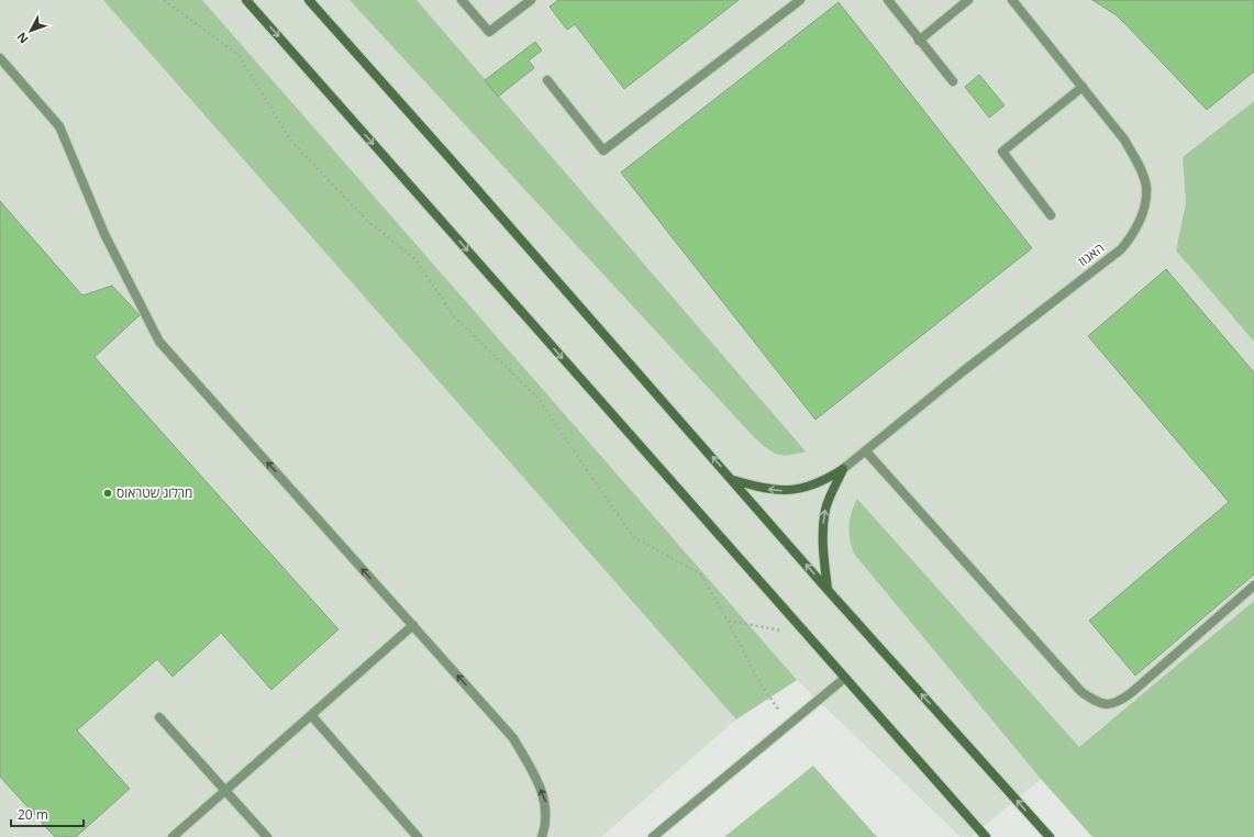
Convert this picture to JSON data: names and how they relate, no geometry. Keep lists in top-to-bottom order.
{
  "streets": {
    "street": ["האגוז"]
  },
  "places": ["מרלוג שטראוס"],
  "scale_bar": "20 m",
  "north": "bottom left"
}
